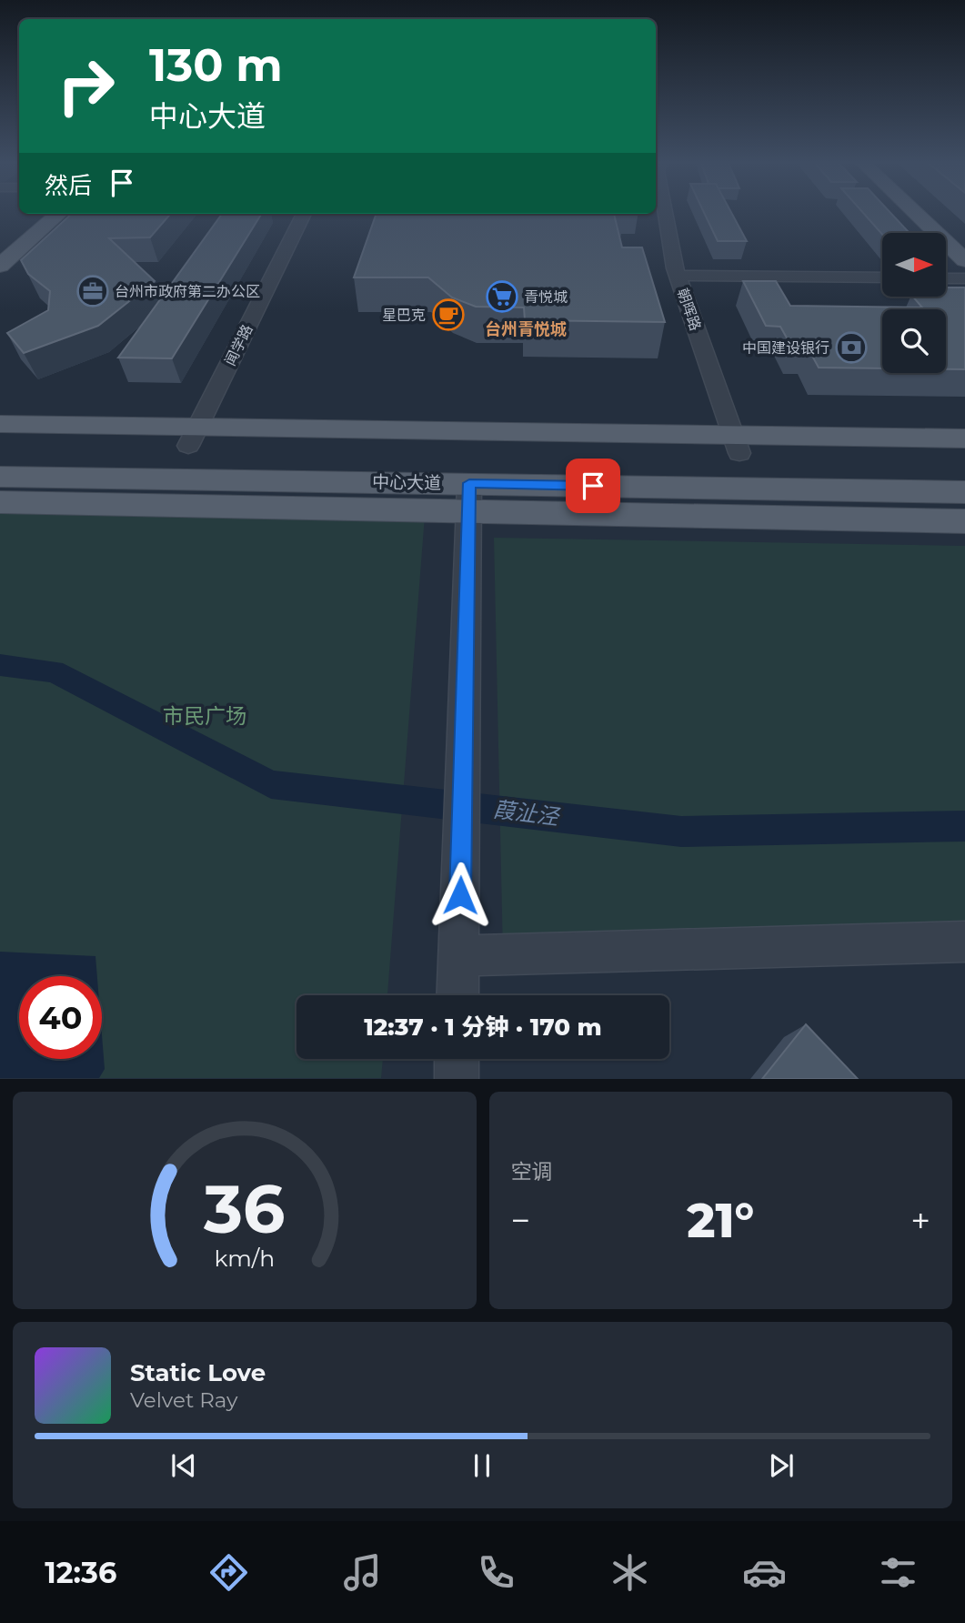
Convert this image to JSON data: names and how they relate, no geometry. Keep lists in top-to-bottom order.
{
  "streets": {
    "main road": ["中心大道"],
    "street": ["朝晖路", "闻学路"]
  },
  "crossings": [
    ["朝晖路", "中心大道"],
    ["闻学路", "中心大道"]
  ],
  "districts": ["台州青悦城"],
  "water": ["葭沚泾"],
  "parks": ["市民广场"],
  "places": {
    "office": ["台州市政府第二办公区"],
    "supermarket": ["青悦城"],
    "cafe": ["星巴克"],
    "bank": ["中国建设银行"]
  },
  "north": "right",
  "page": {
    "turn": ["130 m", "中心大道"],
    "then": "然后",
    "limit": "40",
    "trip": "12:37 · 1 分钟 · 170 m",
    "tile": "空调",
    "heat": ["−", "21°", "+"],
    "song": ["Static Love", "Velvet Ray"],
    "tabs": "12:36",
    "gauge": ["36", "km/h"]
  }
}
